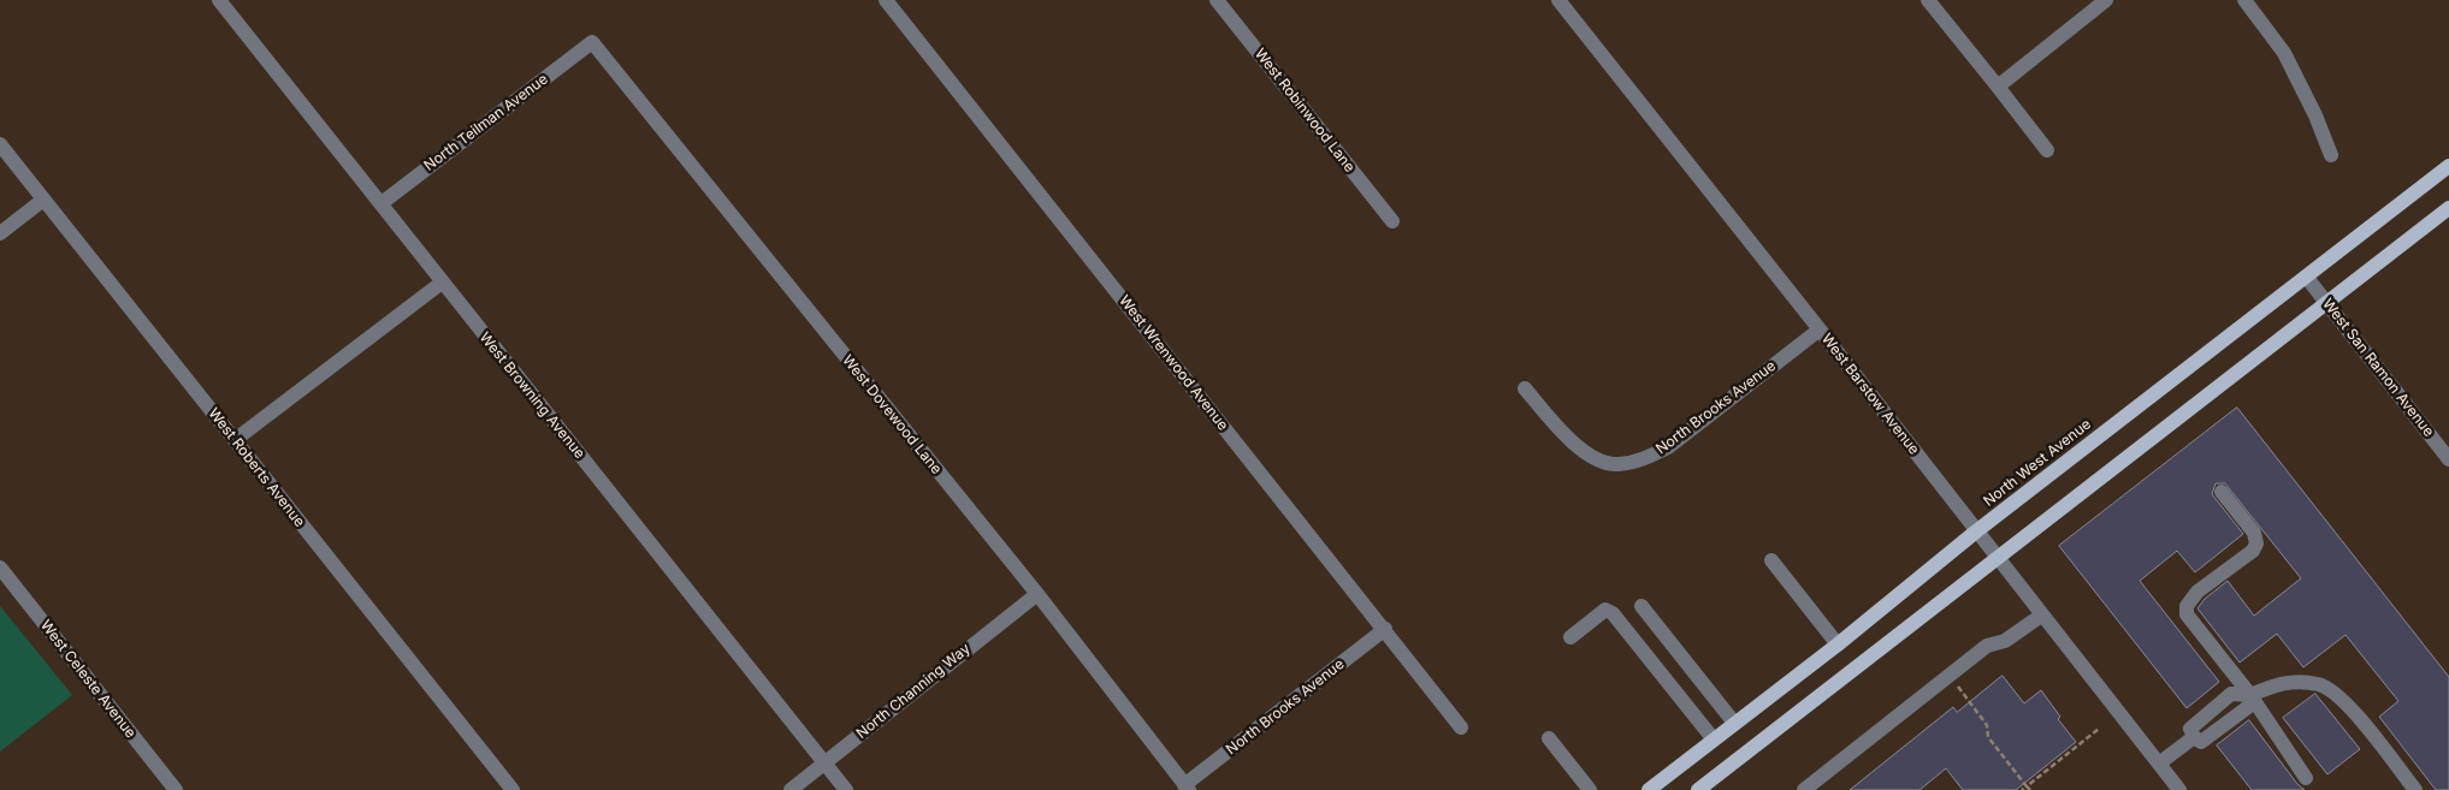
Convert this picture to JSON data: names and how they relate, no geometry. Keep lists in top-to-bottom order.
{
  "streets": {
    "main road": ["North West Avenue"],
    "street": [
      "West Robinwood Lane",
      "North Teilman Avenue",
      "West Wrenwood Avenue",
      "West San Ramon Avenue",
      "West Barstow Avenue",
      "West Browning Avenue",
      "North Brooks Avenue",
      "West Dovewood Lane",
      "West Roberts Avenue",
      "West Celeste Avenue",
      "North Channing Way"
    ]
  },
  "crossings": [
    ["North Teilman Avenue", "West Browning Avenue"],
    ["North Teilman Avenue", "West Dovewood Lane"],
    ["West Wrenwood Avenue", "North Brooks Avenue"],
    ["West San Ramon Avenue", "North West Avenue"],
    ["West Barstow Avenue", "North Brooks Avenue"],
    ["West Barstow Avenue", "North West Avenue"],
    ["West Browning Avenue", "North Channing Way"],
    ["North Brooks Avenue", "West Dovewood Lane"],
    ["West Dovewood Lane", "North Channing Way"]
  ]
}
